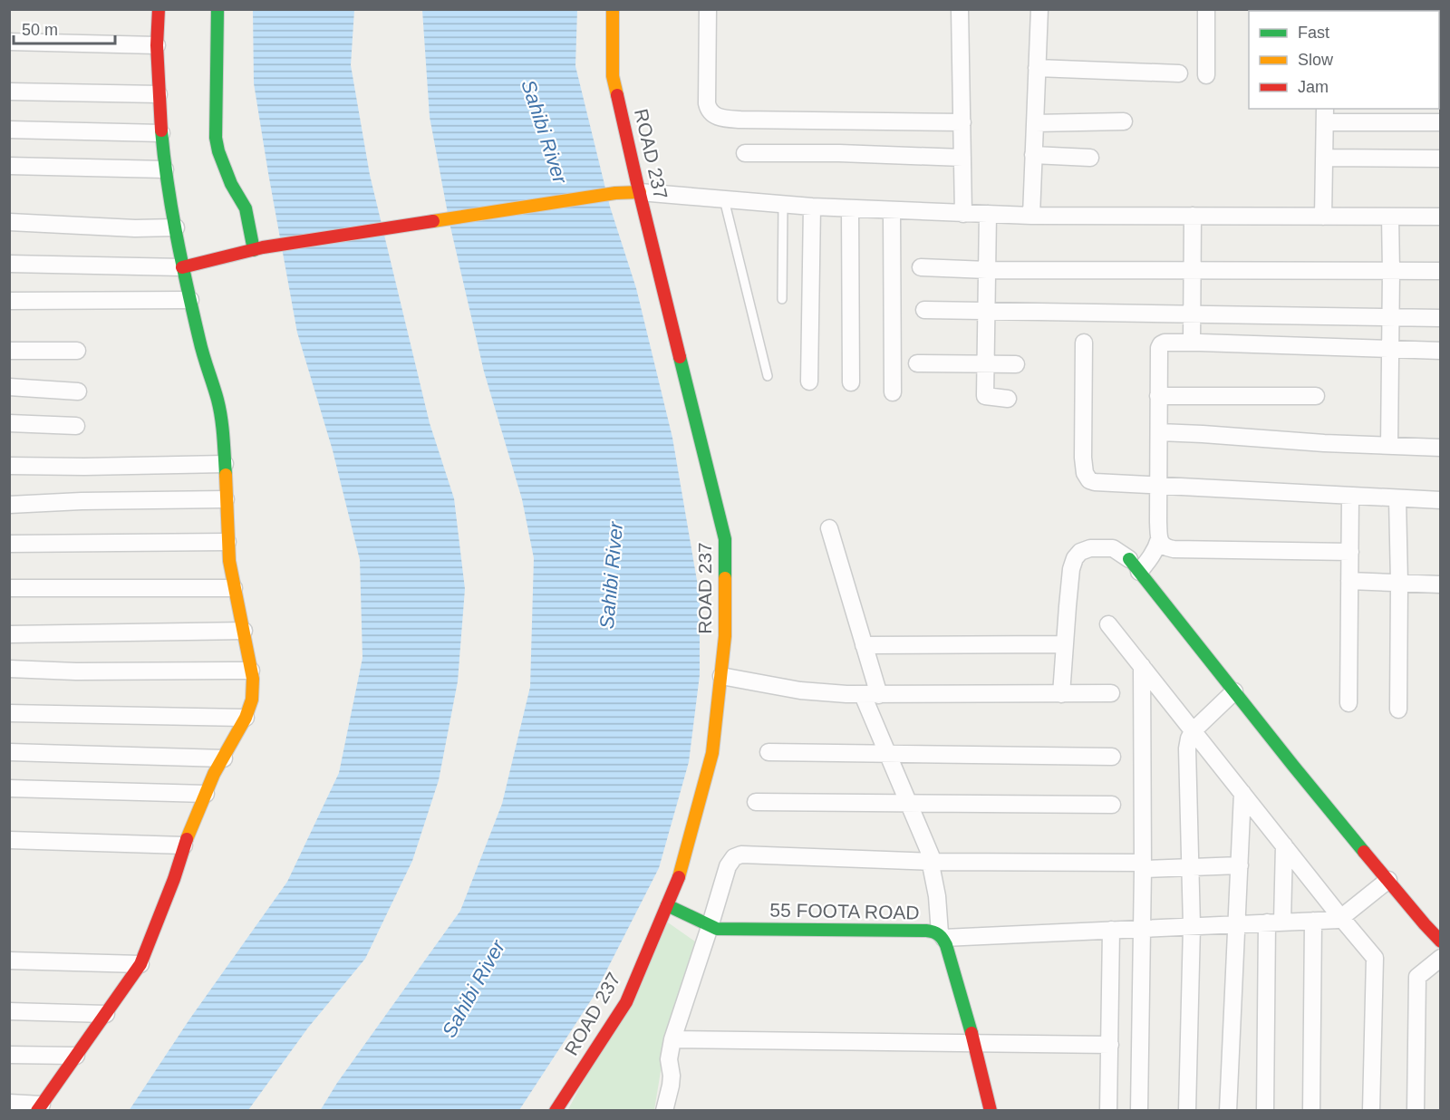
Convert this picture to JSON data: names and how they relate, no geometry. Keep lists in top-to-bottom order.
{
  "streets": {
    "street": ["ROAD 237", "55 FOOTA ROAD"]
  },
  "crossings": [
    ["ROAD 237", "55 FOOTA ROAD"]
  ],
  "water": ["Sahibi River"],
  "legend": ["Fast", "Slow", "Jam"],
  "scale_bar": "50 m"
}
